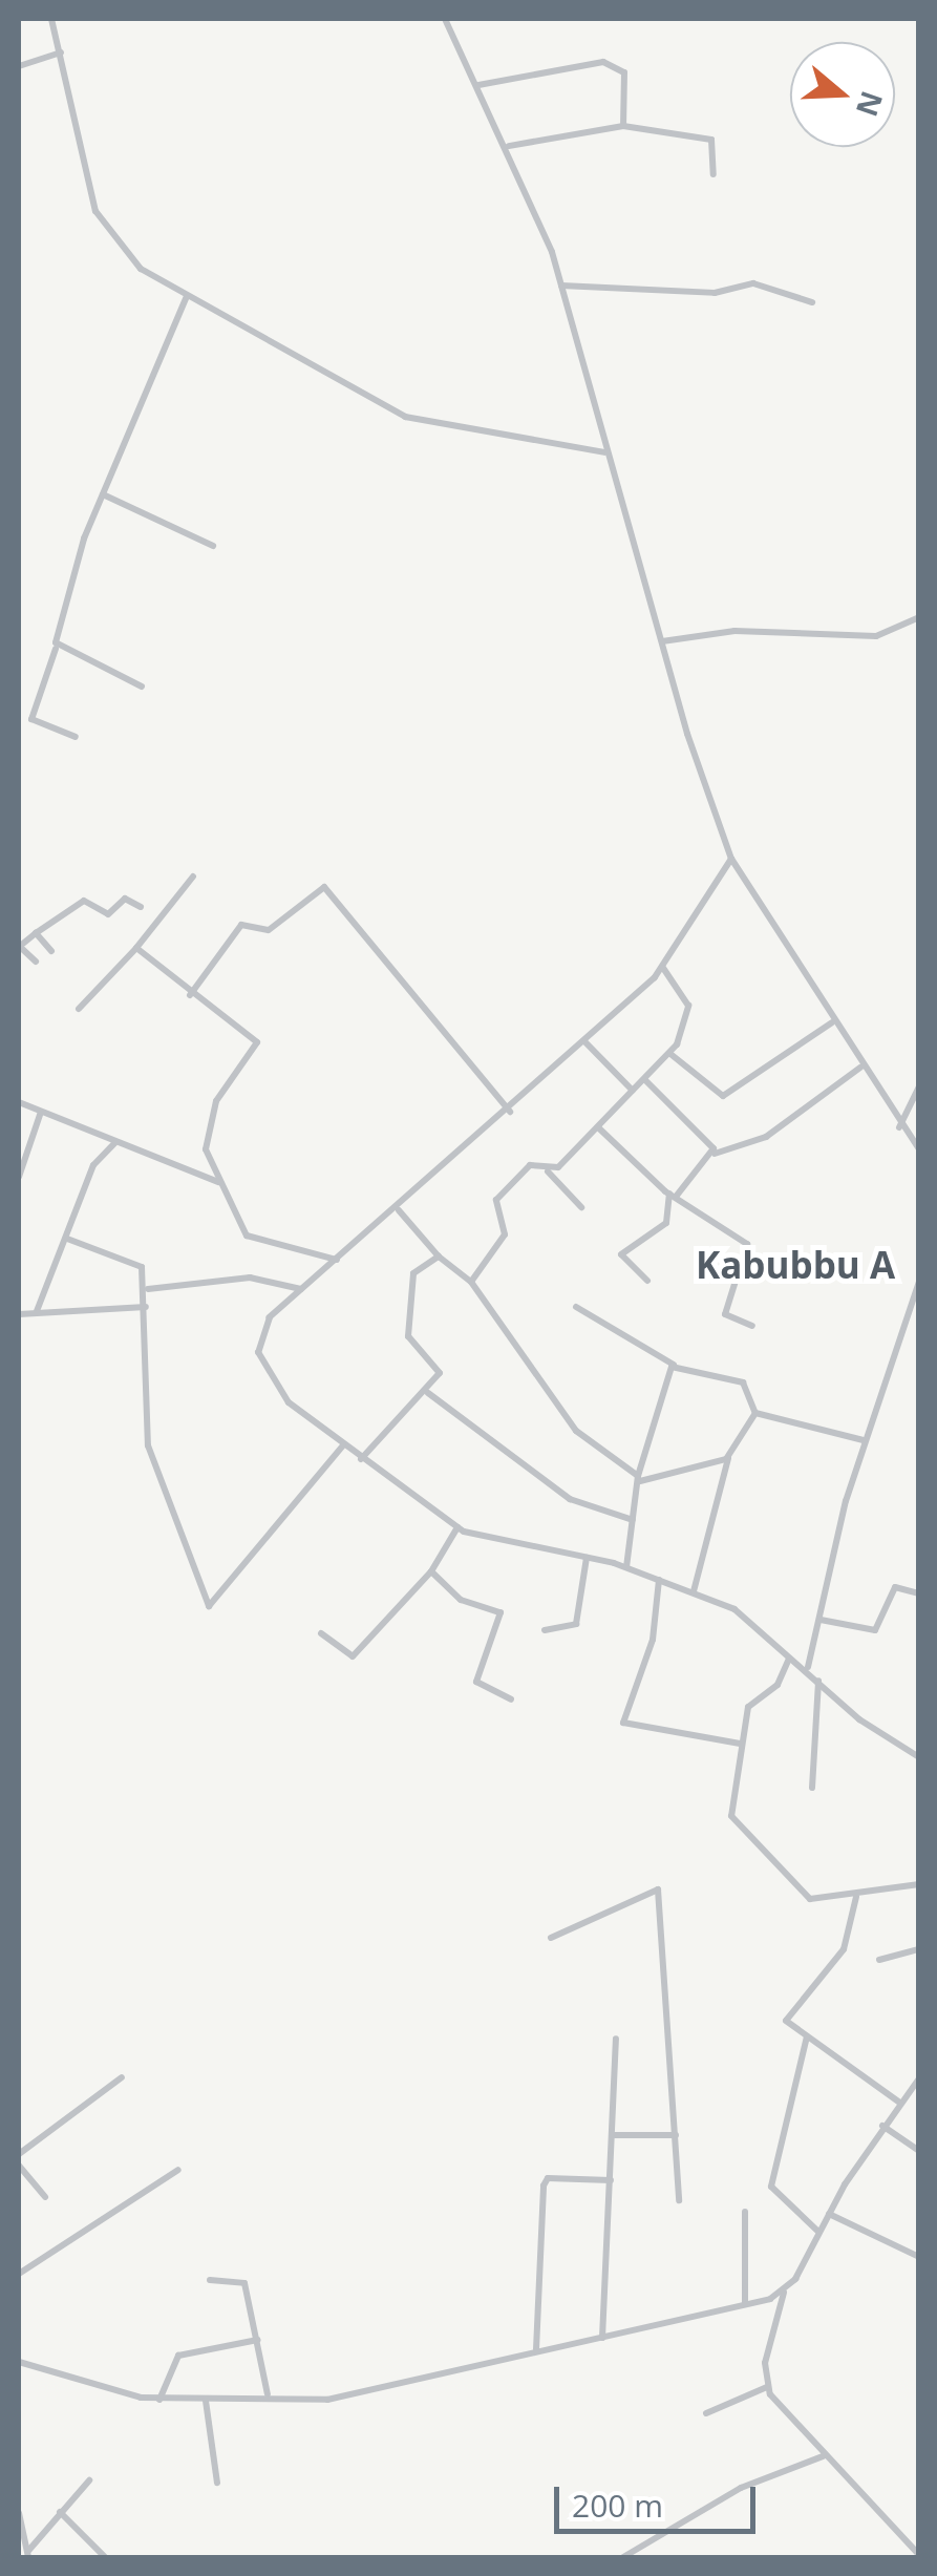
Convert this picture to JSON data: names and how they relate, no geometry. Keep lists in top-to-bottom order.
{
  "districts": ["Kabubbu A"],
  "scale_bar": "200 m",
  "north": "right"
}
